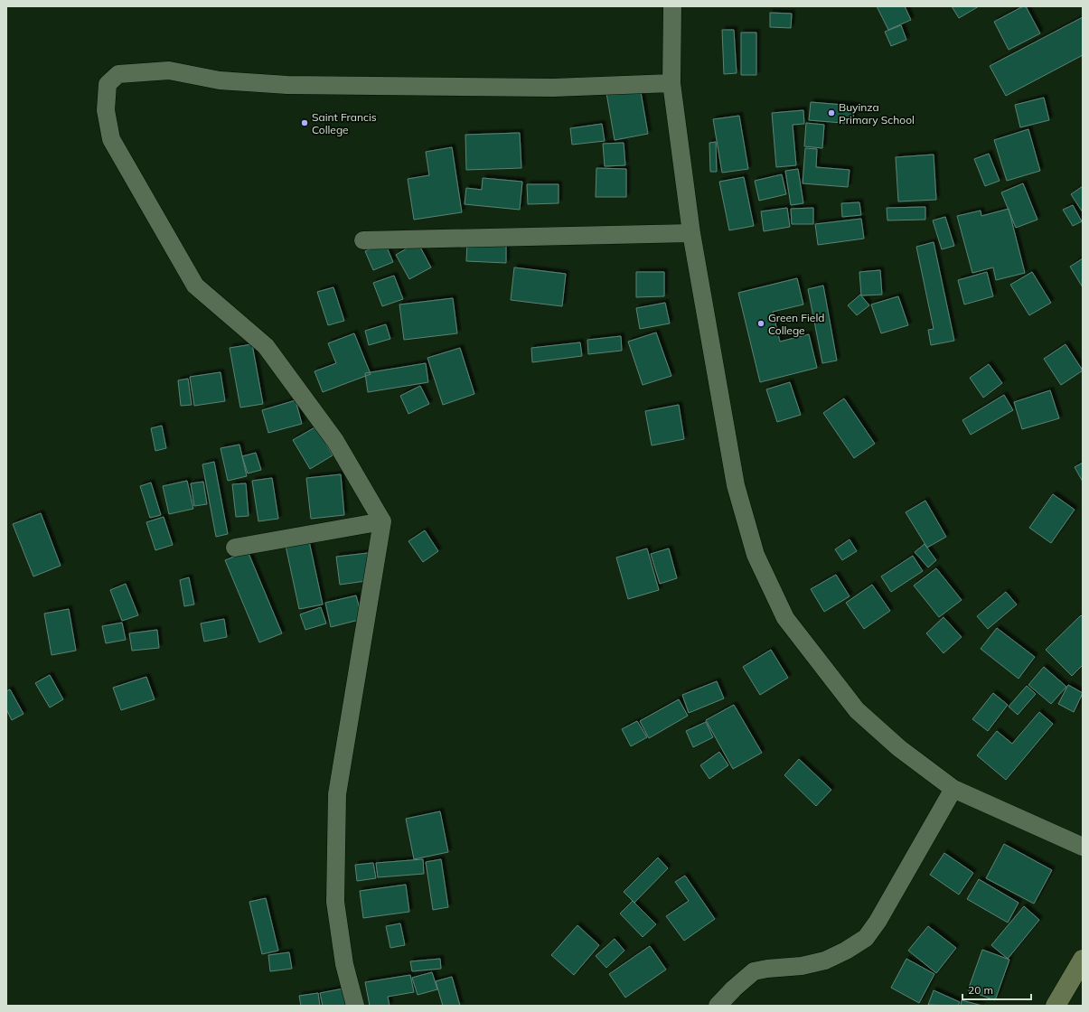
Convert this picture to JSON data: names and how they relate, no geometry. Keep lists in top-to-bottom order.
{
  "places": ["Buyinza Primary School", "Saint Francis College", "Green Field College"],
  "scale_bar": "20 m"
}
